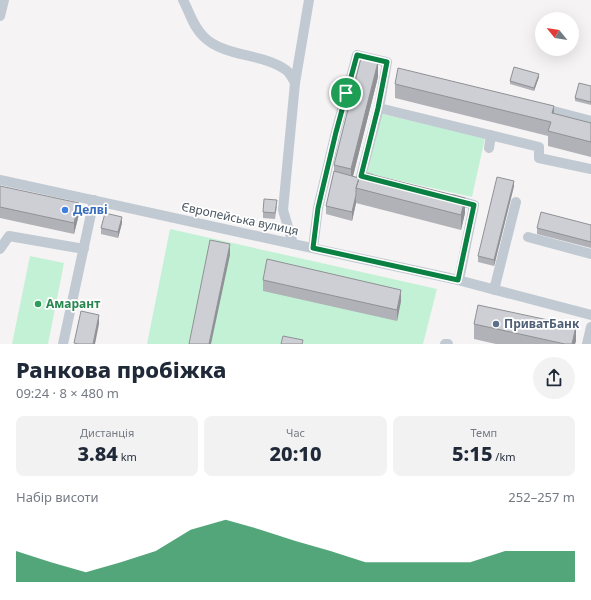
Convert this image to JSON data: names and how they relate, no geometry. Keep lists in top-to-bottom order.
{
  "streets": {
    "street": ["Європейська вулиця"]
  },
  "places": ["Делві", "Амарант", "ПриватБанк"],
  "north": "top left",
  "page": {
    "heading": ["Ранкова пробіжка", "09:24 · 8 × 480 m"],
    "stats": [
      ["Дистанція", "3.84 km"],
      ["Час", "20:10"],
      ["Темп", "5:15 /km"]
    ],
    "chart": ["Набір висоти", "252–257 m"]
  }
}
